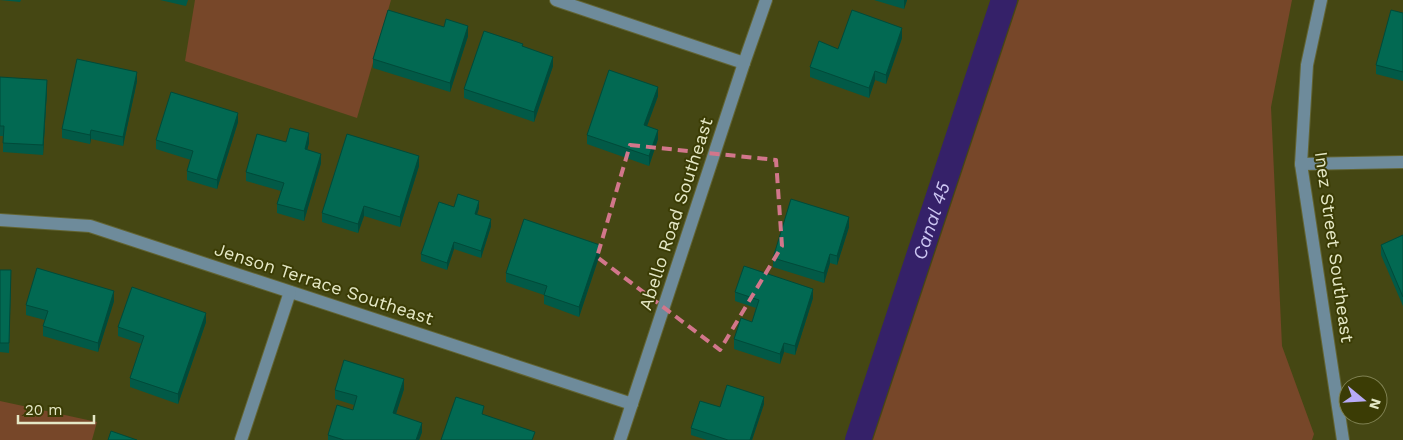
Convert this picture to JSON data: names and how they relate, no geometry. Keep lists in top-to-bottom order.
{
  "streets": {
    "street": ["Abello Road Southeast", "Inez Street Southeast", "Jenson Terrace Southeast"]
  },
  "crossings": [
    ["Abello Road Southeast", "Jenson Terrace Southeast"]
  ],
  "water": ["Canal 45"],
  "scale_bar": "20 m",
  "north": "right"
}
